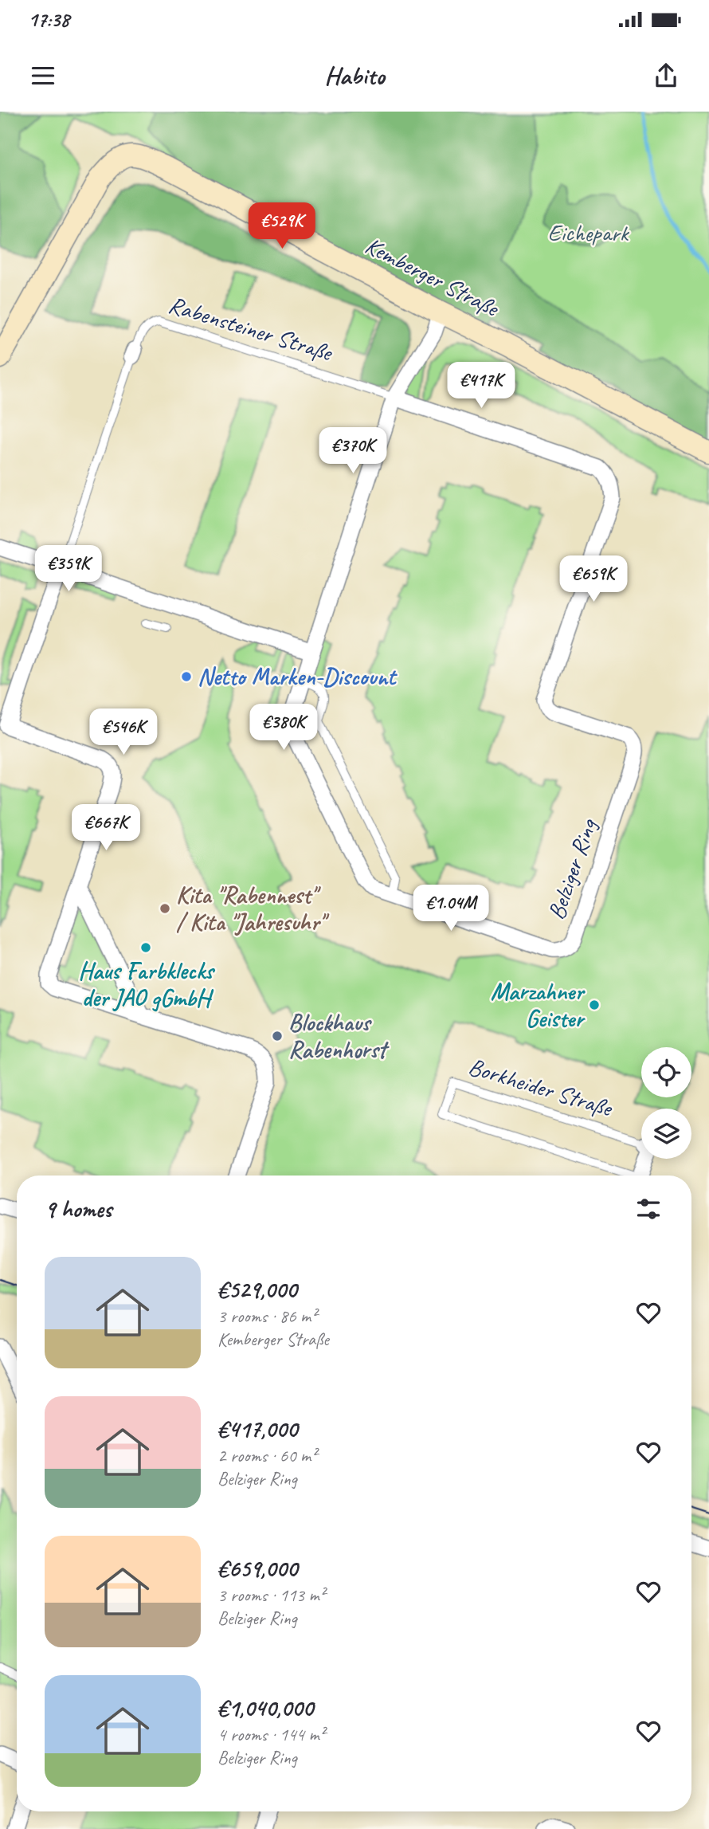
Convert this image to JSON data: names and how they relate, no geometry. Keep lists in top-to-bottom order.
{
  "streets": {
    "main road": ["Kemberger Straße"],
    "street": ["Rabensteiner Straße", "Belziger Ring", "Borkheider Straße"]
  },
  "crossings": [
    ["Kemberger Straße", "Belziger Ring"],
    ["Rabensteiner Straße", "Belziger Ring"]
  ],
  "parks": ["Eichepark"],
  "places": [
    "Netto Marken-Discount",
    "Kita \"Rabennest\" / Kita \"Jahresuhr\"",
    "Haus Farbklecks der JAO gGmbH",
    "Marzahner Geister",
    "Blockhaus Rabenhorst"
  ],
  "page": {
    "status": "17:38",
    "header": "Habito",
    "price": [
      "€529K",
      "€417K",
      "€370K",
      "€359K",
      "€659K",
      "€380K",
      "€546K",
      "€667K",
      "€1.04M"
    ],
    "heading": "9 homes",
    "list": [
      {
        "name": "€529,000",
        "note": "3 rooms · 86 m² · Kemberger Straße"
      },
      {
        "name": "€417,000",
        "note": "2 rooms · 60 m² · Belziger Ring"
      },
      {
        "name": "€659,000",
        "note": "3 rooms · 113 m² · Belziger Ring"
      },
      {
        "name": "€1,040,000",
        "note": "4 rooms · 144 m² · Belziger Ring"
      }
    ]
  }
}
